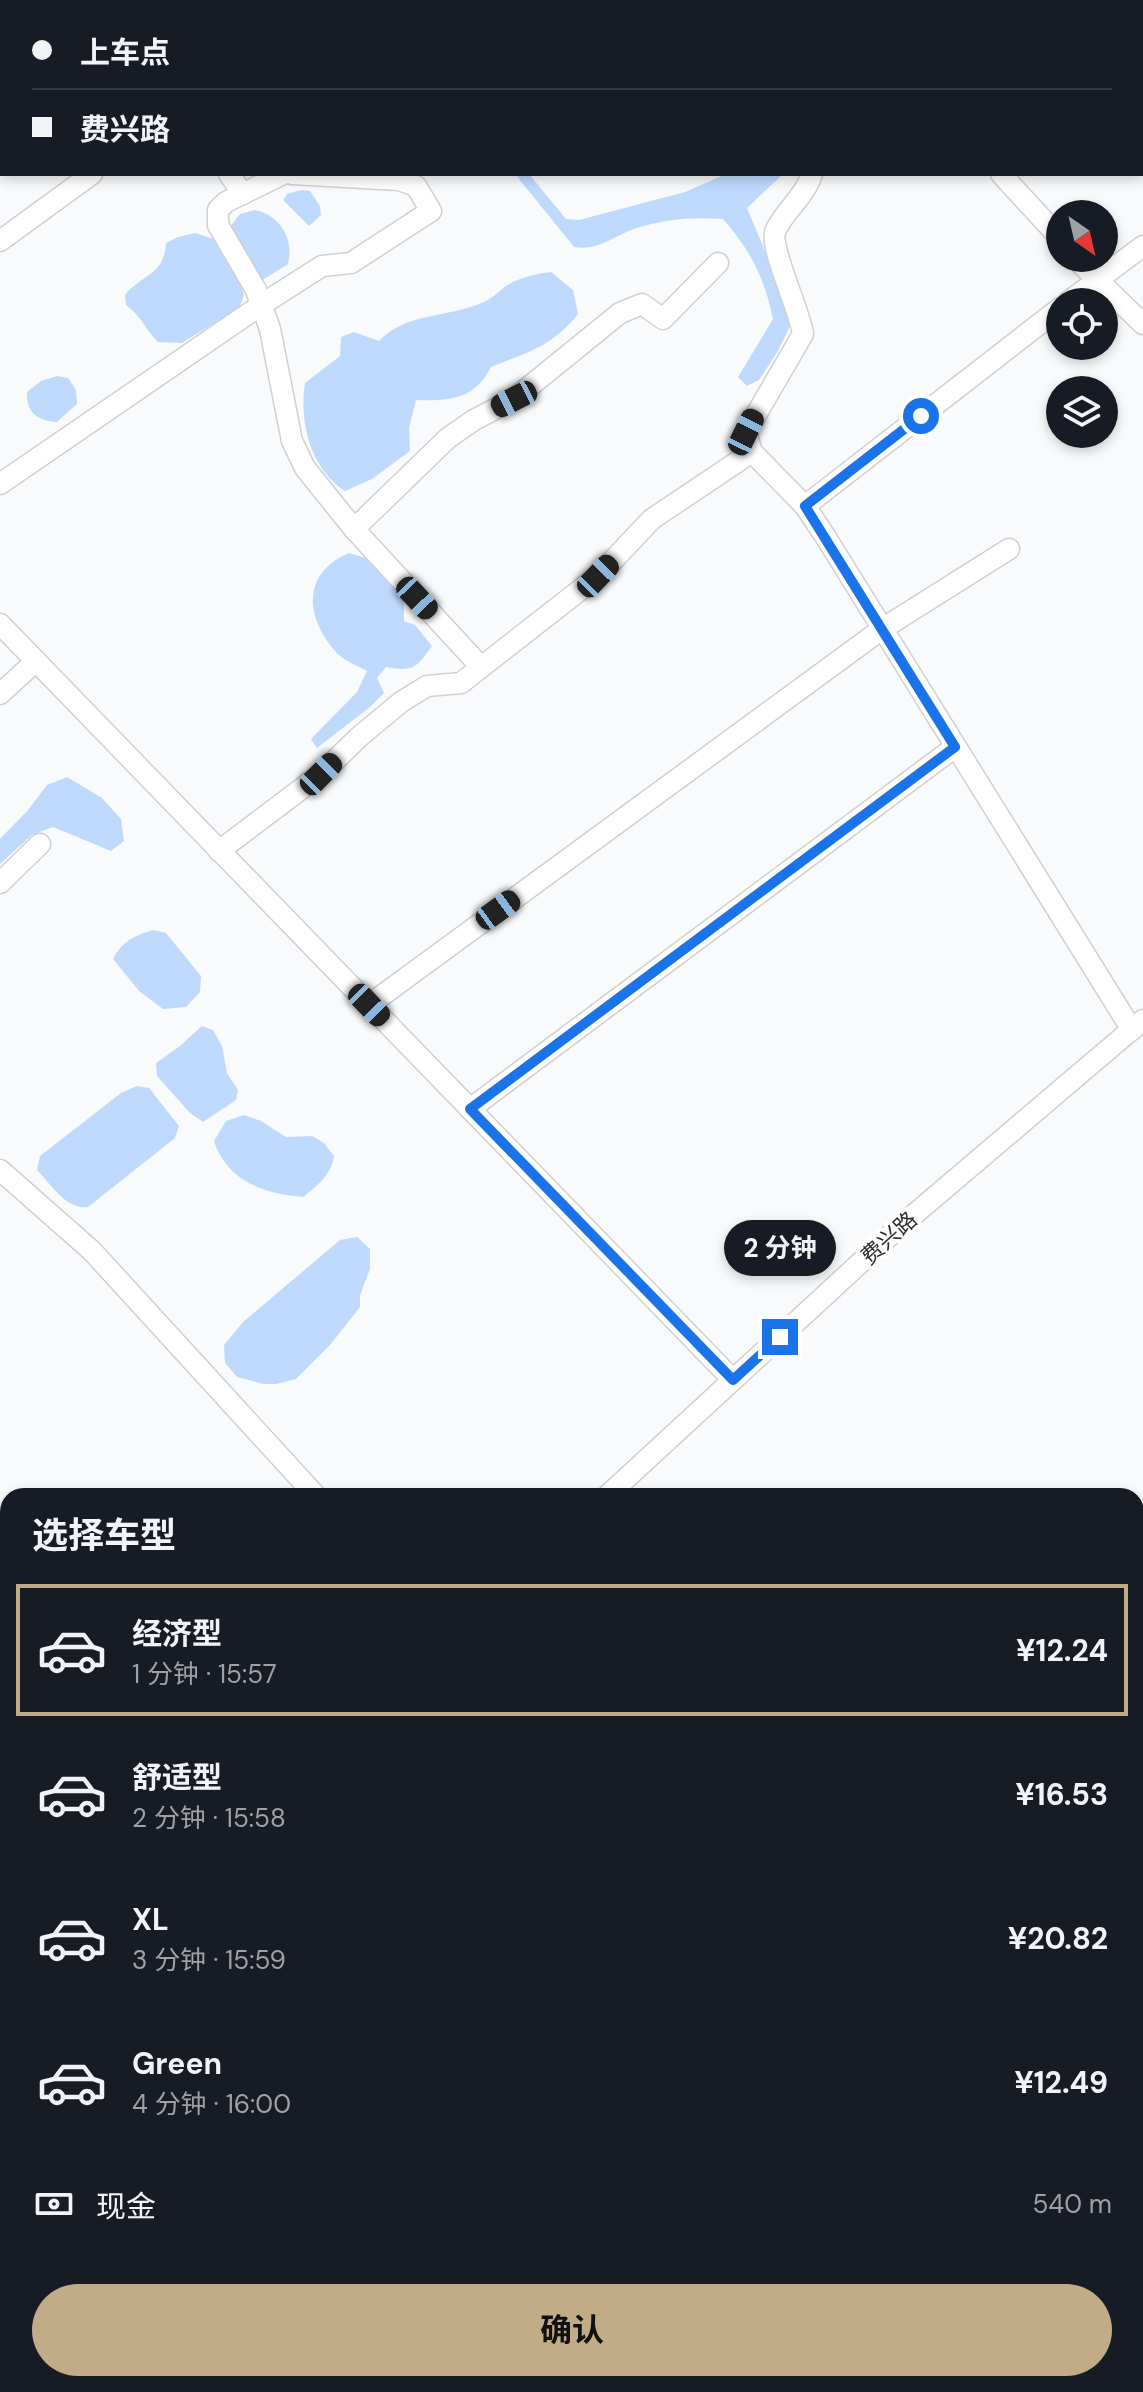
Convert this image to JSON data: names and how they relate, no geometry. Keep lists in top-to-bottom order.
{
  "streets": {
    "street": ["费兴路"]
  },
  "north": "bottom right",
  "page": {
    "banner": ["上车点", "费兴路"],
    "bubble": "2 分钟",
    "heading": "选择车型",
    "list": [
      {
        "name": "经济型",
        "note": "1 分钟 · 15:57",
        "value": "¥12.24"
      },
      {
        "name": "舒适型",
        "note": "2 分钟 · 15:58",
        "value": "¥16.53"
      },
      {
        "name": "XL",
        "note": "3 分钟 · 15:59",
        "value": "¥20.82"
      },
      {
        "name": "Green",
        "note": "4 分钟 · 16:00",
        "value": "¥12.49"
      }
    ],
    "pay": ["现金", "540 m"],
    "buttons": "确认"
  }
}
